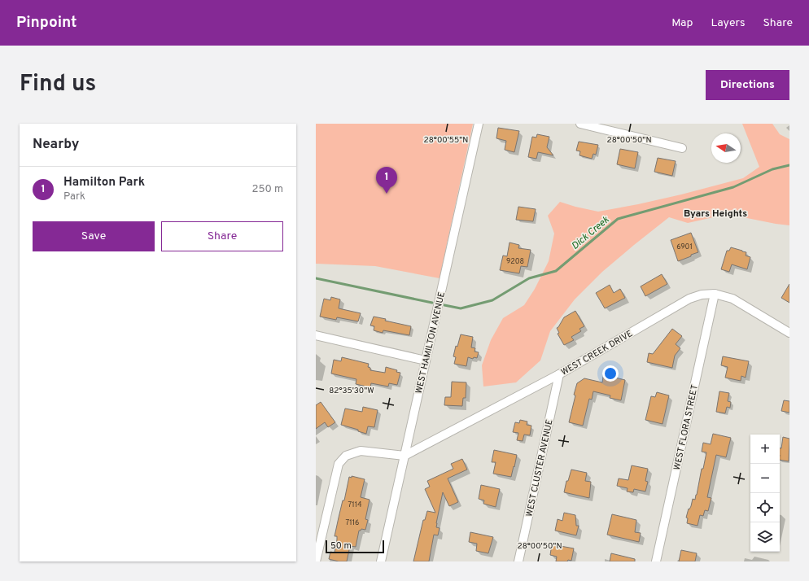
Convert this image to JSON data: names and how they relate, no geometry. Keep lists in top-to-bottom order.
{
  "streets": {
    "street": [
      "WEST HAMILTON AVENUE",
      "WEST CREEK DRIVE",
      "WEST FLORA STREET",
      "WEST CLUSTER AVENUE"
    ]
  },
  "crossings": [
    ["WEST HAMILTON AVENUE", "WEST CREEK DRIVE"],
    ["WEST CREEK DRIVE", "WEST FLORA STREET"],
    ["WEST CREEK DRIVE", "WEST CLUSTER AVENUE"]
  ],
  "districts": ["Byars Heights"],
  "water": ["Dick Creek"],
  "house_numbers": [
    "6901",
    "9208",
    "7114",
    "7116"
  ],
  "scale_bar": "50 m",
  "north": "left",
  "page": {
    "header": "Pinpoint",
    "nav": ["Map", "Layers", "Share"],
    "title": "Find us",
    "buttons": [
      "Directions",
      ["Save", "Share"]
    ],
    "heading": "Nearby",
    "list": [
      {
        "mark": "1",
        "name": "Hamilton Park",
        "note": "Park",
        "value": "250 m"
      }
    ],
    "pins": "1",
    "map_buttons": ["+", "−"],
    "scale": "50 m"
  },
  "coordinates": ["28°00'55\"N", "28°00'50\"N", "82°35'30\"W"]
}
